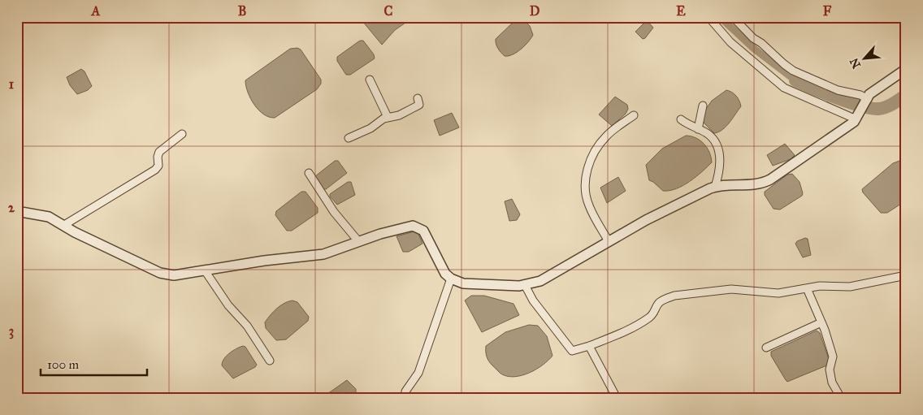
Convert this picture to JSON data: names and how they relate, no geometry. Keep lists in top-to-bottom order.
{
  "scale_bar": "100 m",
  "north": "bottom left",
  "grid": {
    "columns": [
      "A",
      "B",
      "C",
      "D",
      "E",
      "F"
    ],
    "rows": ["1", "2", "3"]
  }
}
